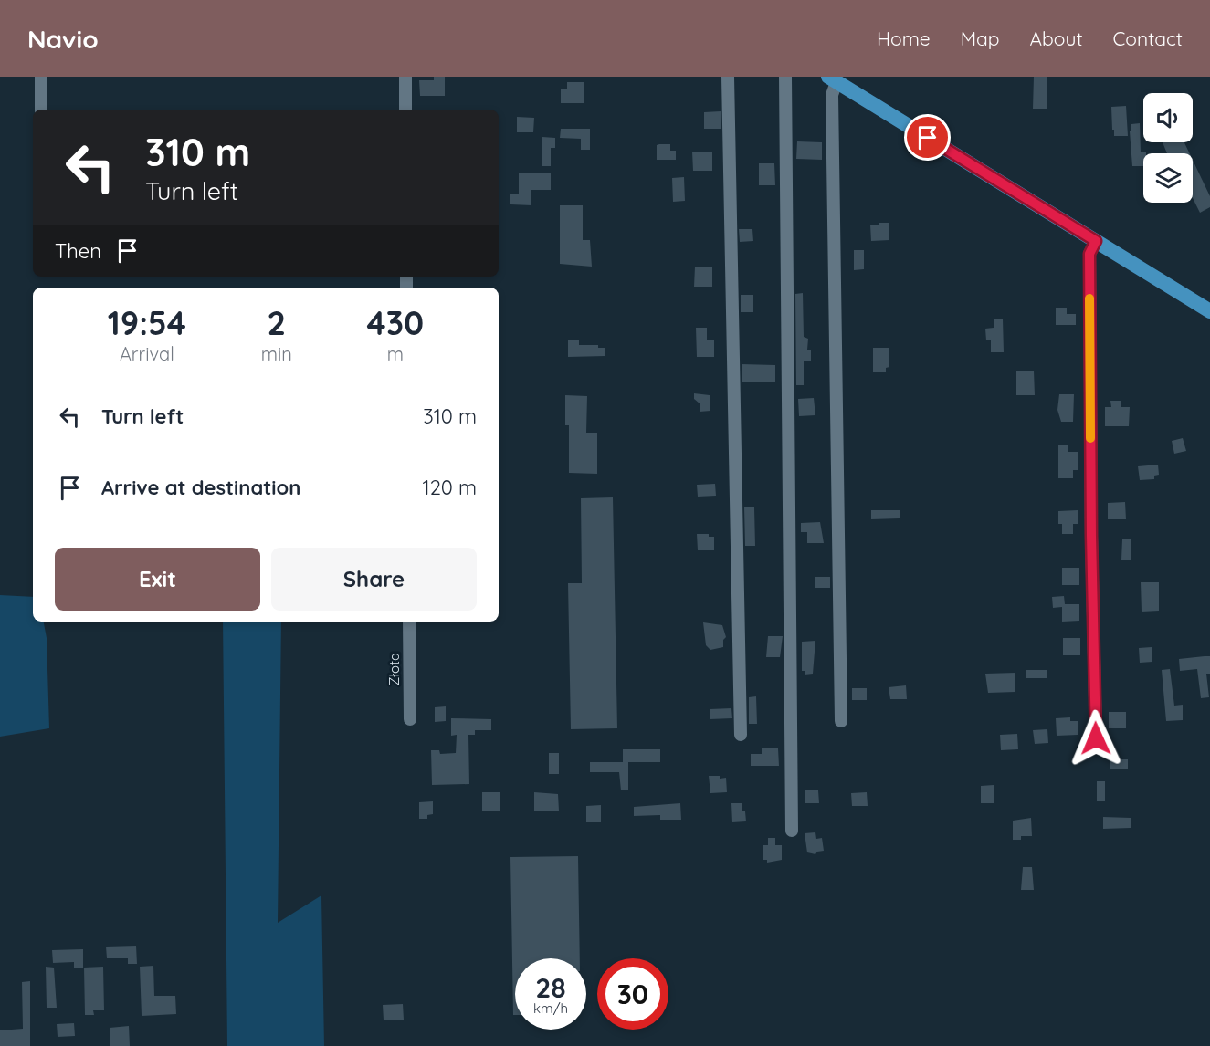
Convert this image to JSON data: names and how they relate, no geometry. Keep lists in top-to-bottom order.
{
  "streets": {
    "street": ["Złota"]
  },
  "page": {
    "header": "Navio",
    "nav": [
      "Home",
      "Map",
      "About",
      "Contact"
    ],
    "turn": ["310 m", "Turn left"],
    "then": "Then",
    "eta": [
      "19:54",
      "Arrival",
      "2",
      "min",
      "430",
      "m"
    ],
    "list": [
      {
        "name": "Turn left",
        "value": "310 m"
      },
      {
        "name": "Arrive at destination",
        "value": "120 m"
      }
    ],
    "buttons": ["Exit", "Share"],
    "speed": "28 km/h",
    "limit": "30"
  }
}
